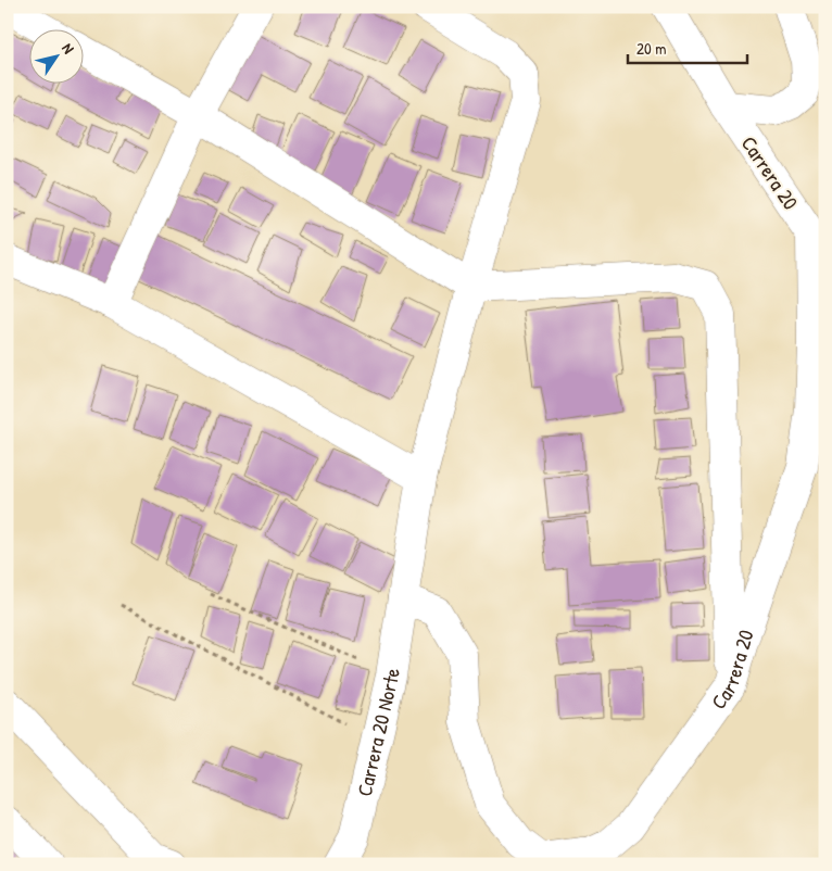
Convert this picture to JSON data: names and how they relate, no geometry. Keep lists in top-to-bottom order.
{
  "streets": {
    "street": ["Carrera 20", "Carrera 20 Norte"]
  },
  "crossings": [
    ["Carrera 20", "Carrera 20 Norte"]
  ],
  "scale_bar": "20 m",
  "north": "top right"
}
